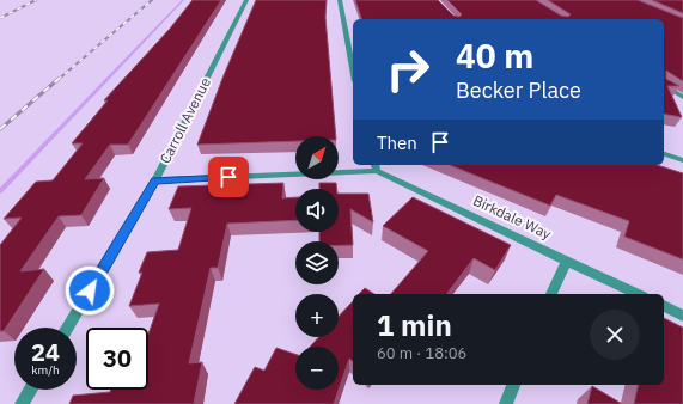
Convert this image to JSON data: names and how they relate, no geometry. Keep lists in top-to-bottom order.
{
  "streets": {
    "street": ["Carroll Avenue", "Birkdale Way"]
  },
  "north": "top right",
  "page": {
    "turn": ["40 m", "Becker Place"],
    "then": "Then",
    "map_buttons": ["+", "−"],
    "heading": ["1 min", "60 m · 18:06"],
    "speed": "24 km/h",
    "limit": "30"
  }
}
